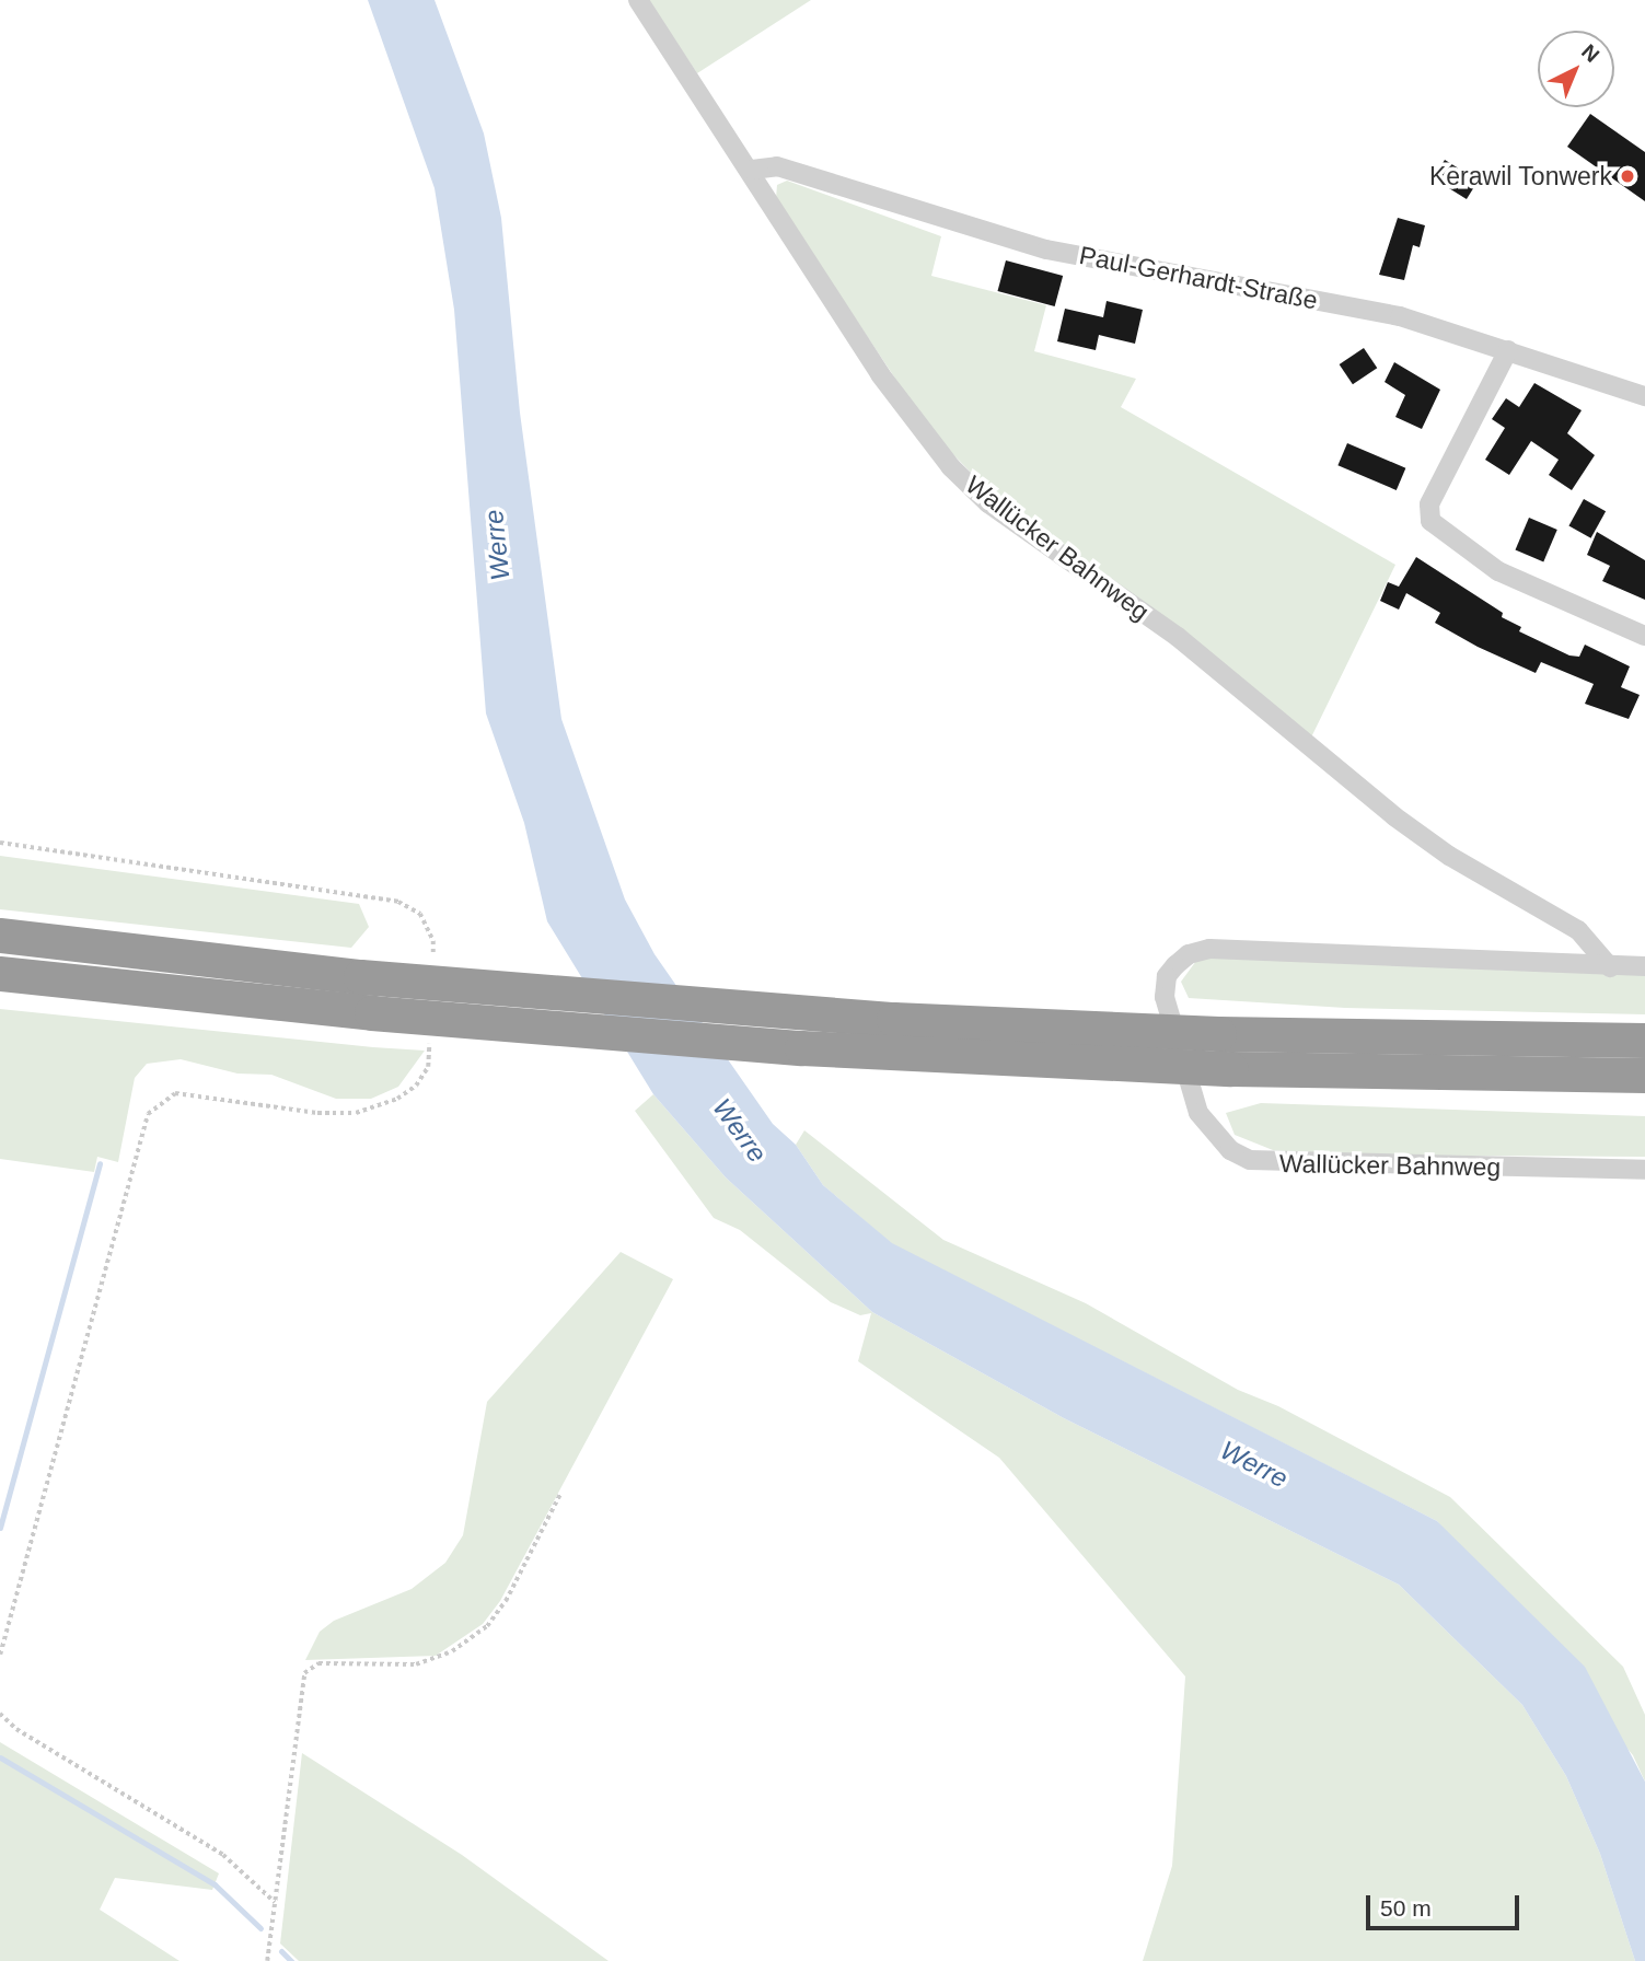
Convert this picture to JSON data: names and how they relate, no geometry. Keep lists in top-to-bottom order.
{
  "streets": {
    "street": ["Paul-Gerhardt-Straße", "Wallücker Bahnweg"]
  },
  "crossings": [
    ["Paul-Gerhardt-Straße", "Wallücker Bahnweg"]
  ],
  "water": ["Werre"],
  "places": ["Kerawil Tonwerk"],
  "scale_bar": "50 m",
  "north": "top right"
}
